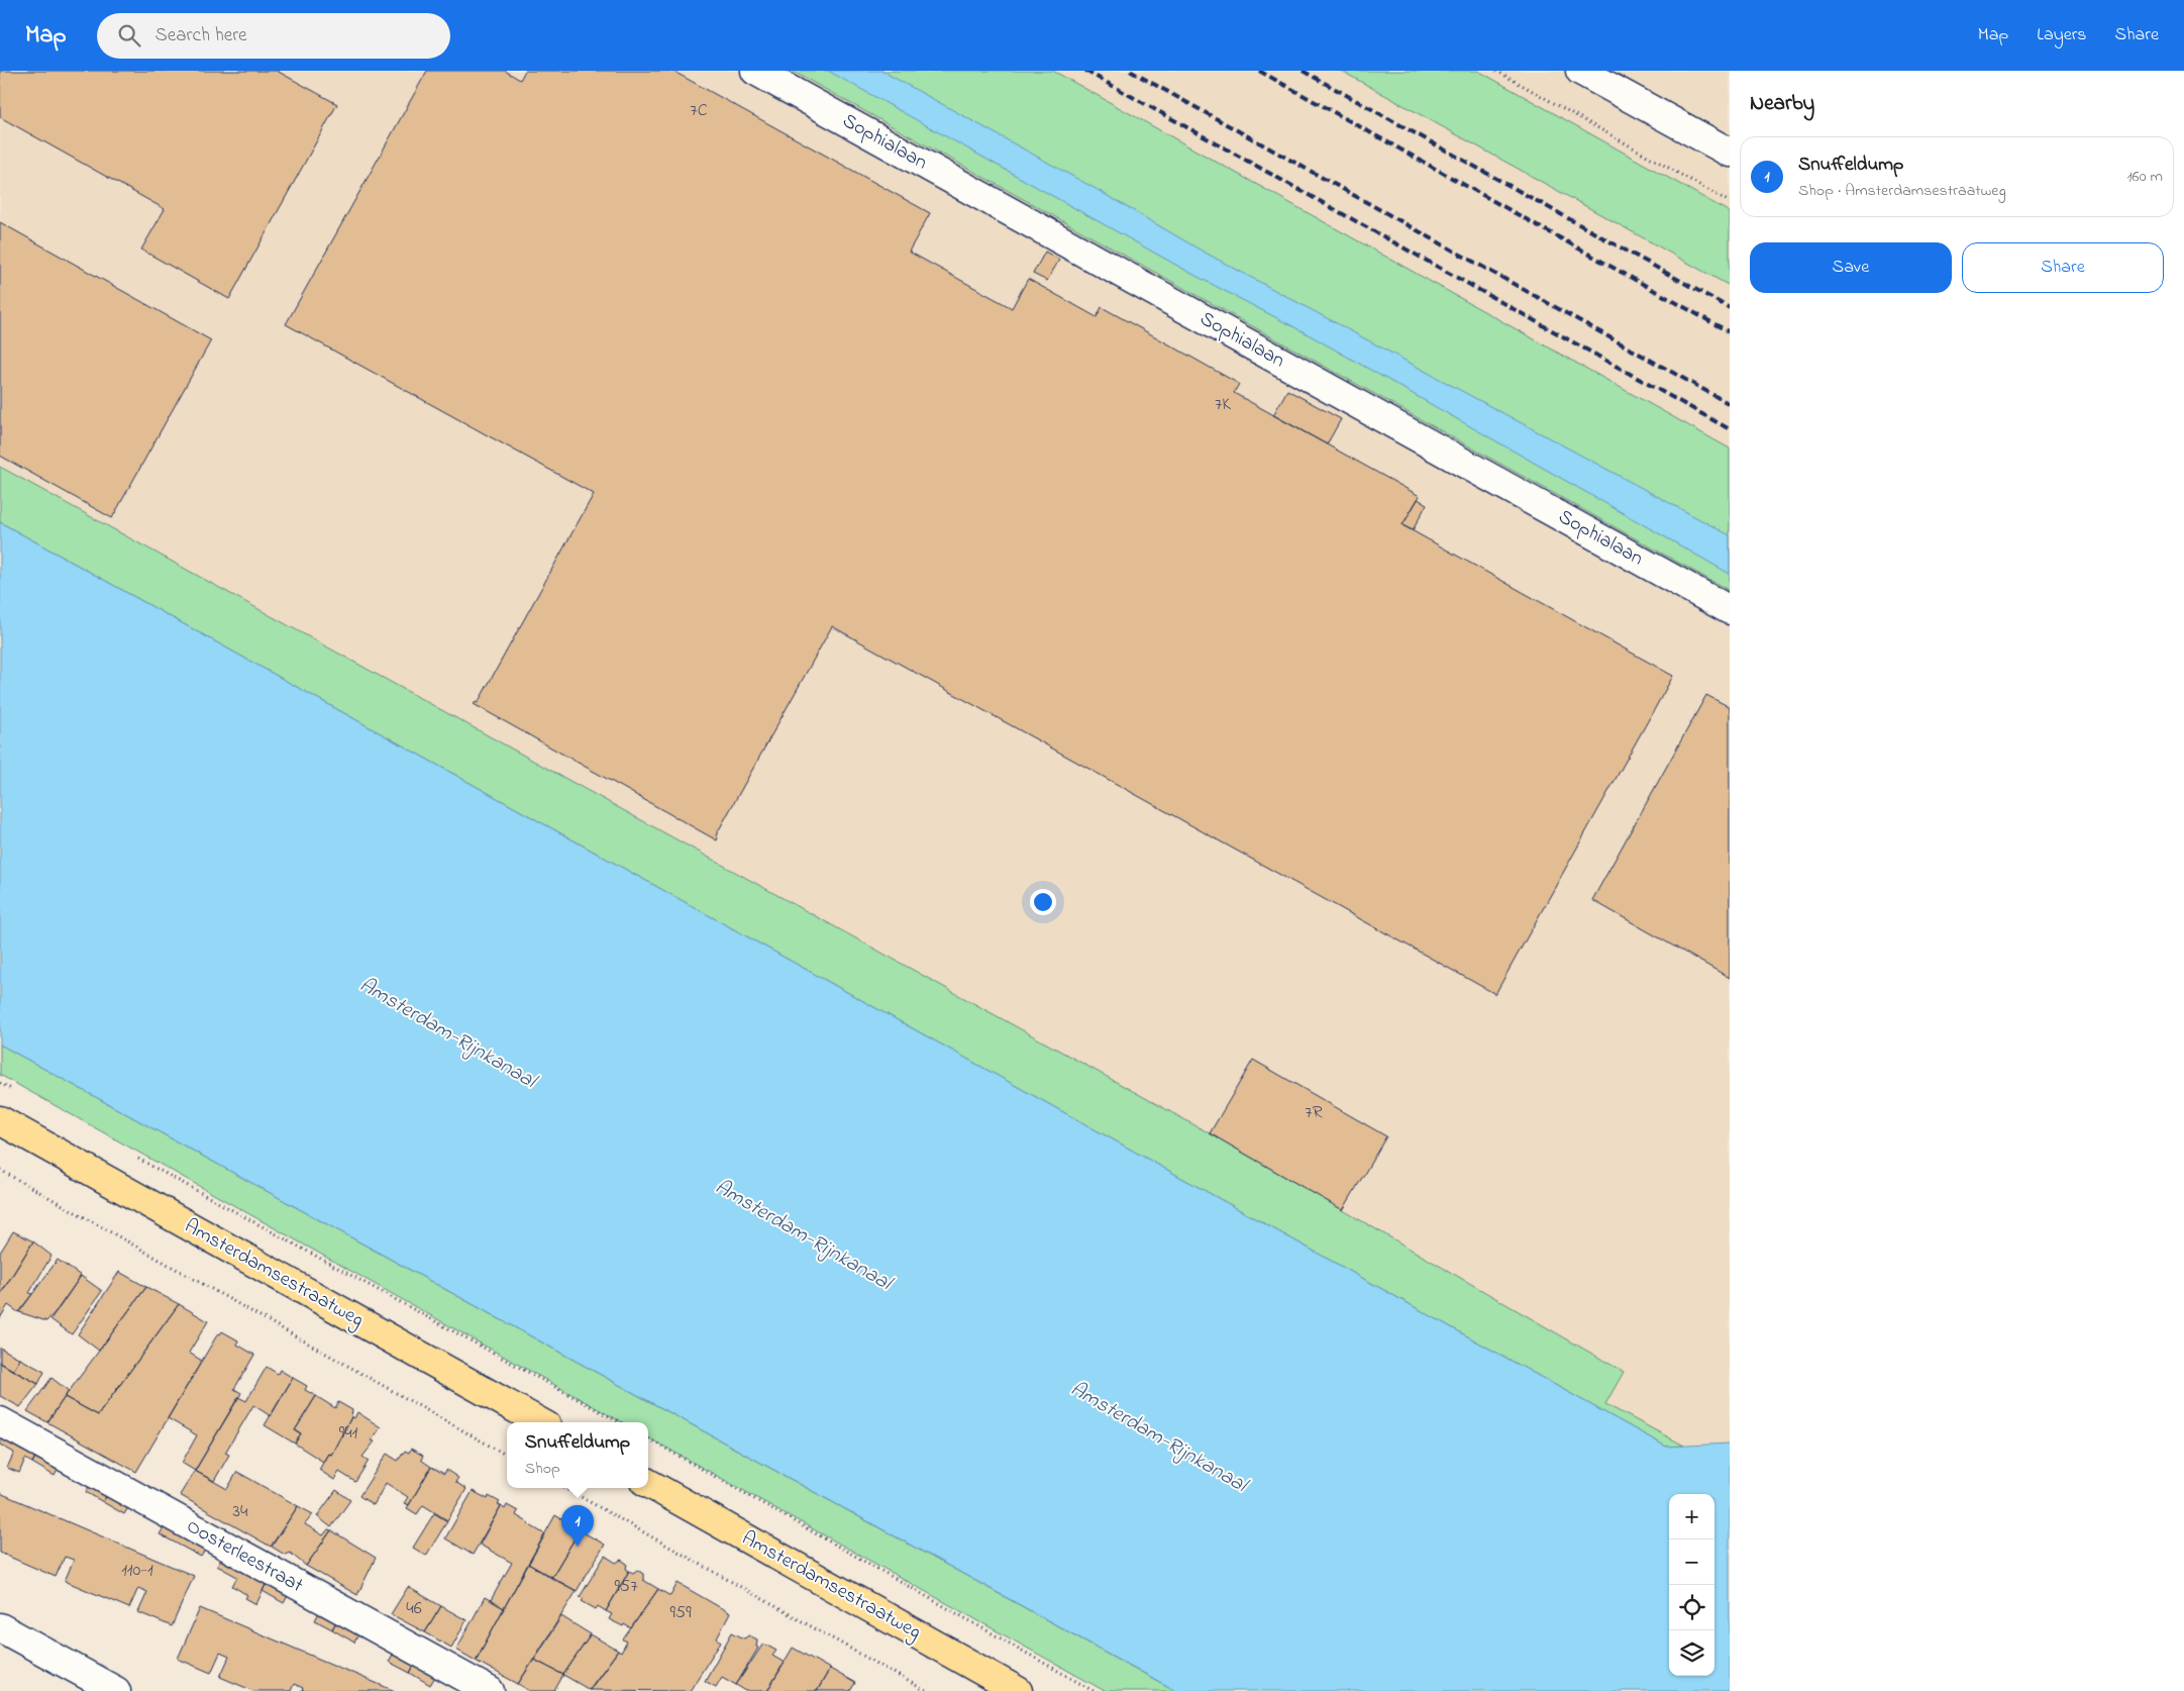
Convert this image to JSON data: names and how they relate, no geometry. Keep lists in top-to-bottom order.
{
  "streets": {
    "main road": ["Amsterdamsestraatweg"],
    "street": ["Sophialaan", "Oosterleestraat"]
  },
  "water": ["Amsterdam-Rijnkanaal"],
  "house_numbers": [
    "7C",
    "7K",
    "7R",
    "941",
    "34",
    "110-1",
    "957",
    "46",
    "959"
  ],
  "page": {
    "header": "Map",
    "search": "Search here",
    "nav": ["Map", "Layers", "Share"],
    "heading": "Nearby",
    "list": [
      {
        "mark": "1",
        "name": "Snuffeldump",
        "note": "Shop · Amsterdamsestraatweg",
        "value": "160 m"
      }
    ],
    "buttons": ["Save", "Share"],
    "popup": ["Snuffeldump", "Shop"],
    "map_buttons": ["+", "−"],
    "pins": "1"
  }
}
